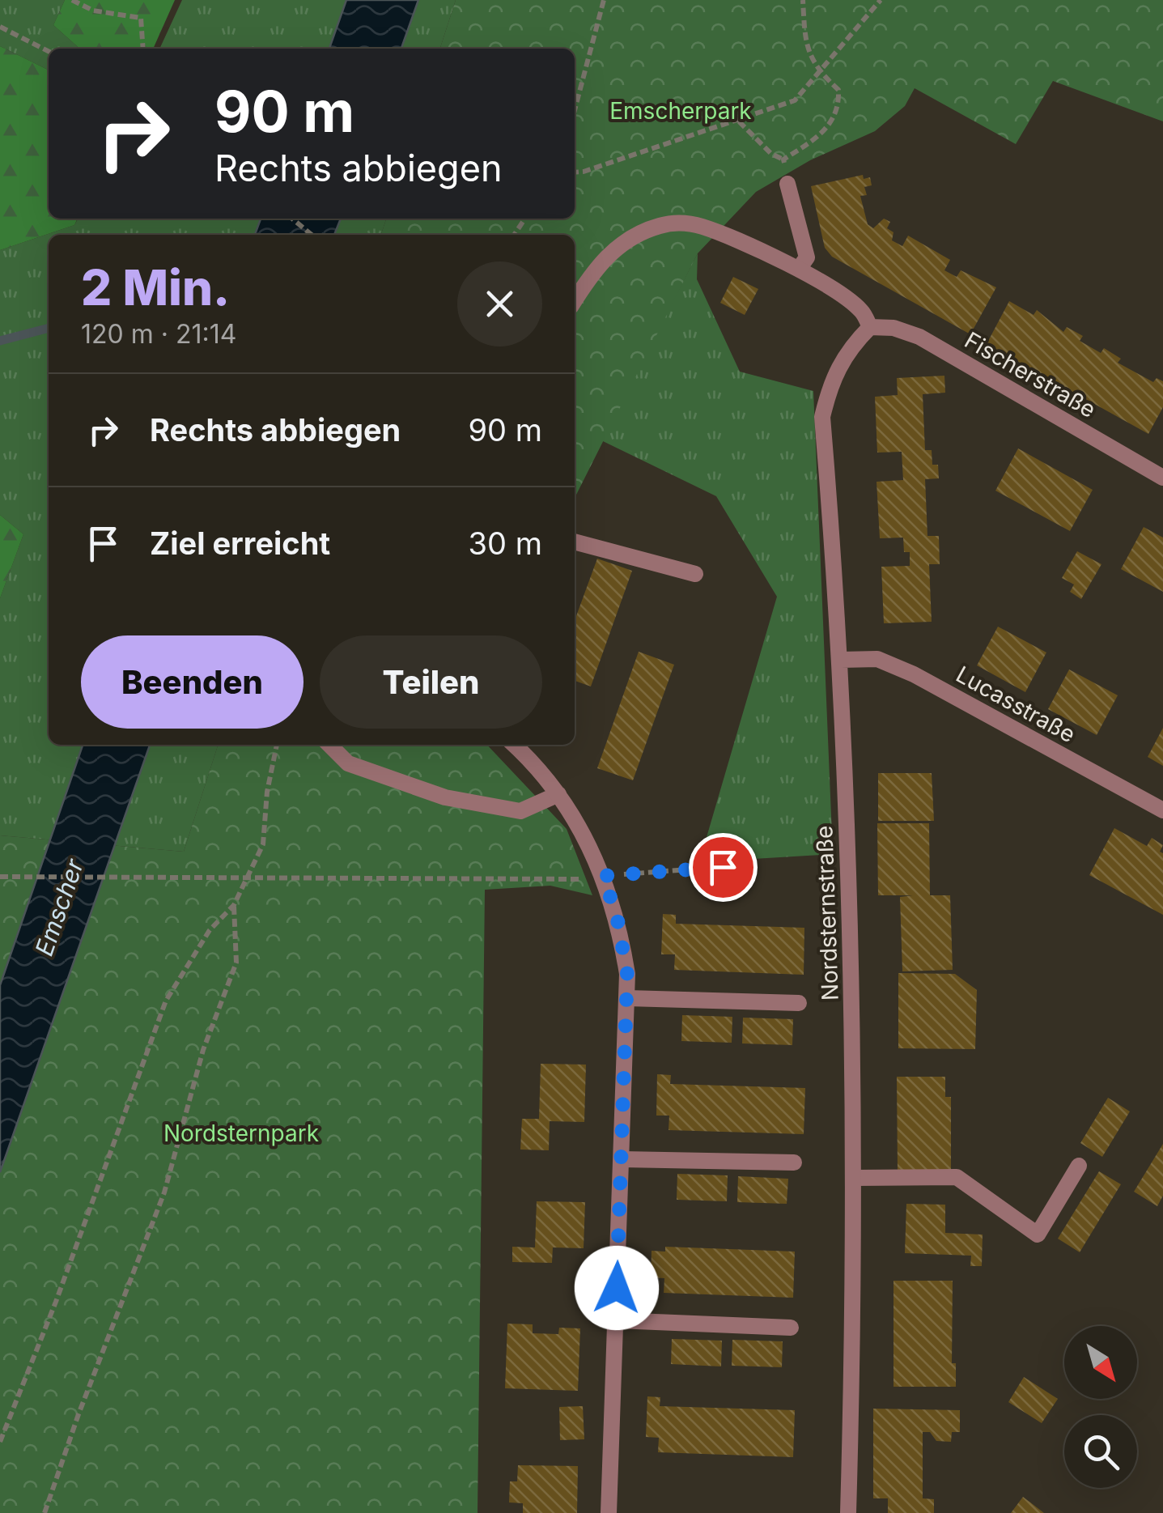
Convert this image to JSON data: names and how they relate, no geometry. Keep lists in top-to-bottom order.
{
  "streets": {
    "street": ["Fischerstraße", "Lucasstraße", "Nordsternstraße"]
  },
  "crossings": [
    ["Fischerstraße", "Nordsternstraße"],
    ["Lucasstraße", "Nordsternstraße"]
  ],
  "water": ["Emscher"],
  "parks": ["Emscherpark", "Nordsternpark"],
  "north": "bottom right",
  "page": {
    "turn": ["90 m", "Rechts abbiegen"],
    "heading": ["2 Min.", "120 m · 21:14"],
    "list": [
      {
        "name": "Rechts abbiegen",
        "value": "90 m"
      },
      {
        "name": "Ziel erreicht",
        "value": "30 m"
      }
    ],
    "buttons": ["Beenden", "Teilen"]
  }
}
